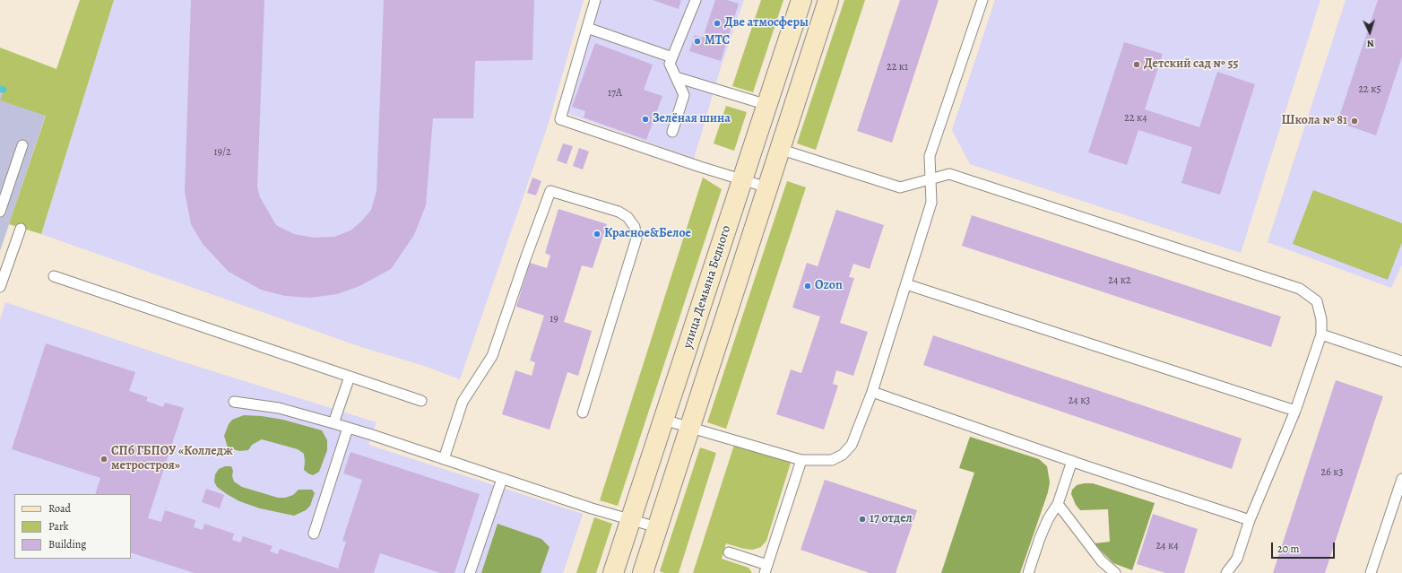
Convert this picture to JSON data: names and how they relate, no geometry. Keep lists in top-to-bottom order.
{
  "streets": {
    "street": ["улица Демьяна Бедного"]
  },
  "places": [
    "Две атмосферы",
    "МТС",
    "Детский сад № 55",
    "Зелёная шина",
    "Школа № 81",
    "Красное&Белое",
    "Ozon",
    "СПб ГБПОУ «Колледж метростроя»",
    "17 отдел"
  ],
  "house_numbers": [
    "22 к1",
    "22 к5",
    "17А",
    "22 к4",
    "19/2",
    "24 к2",
    "19",
    "24 к3",
    "26 к3",
    "24 к4"
  ],
  "legend": ["Road", "Park", "Building"],
  "scale_bar": "20 m",
  "north": "bottom"
}
